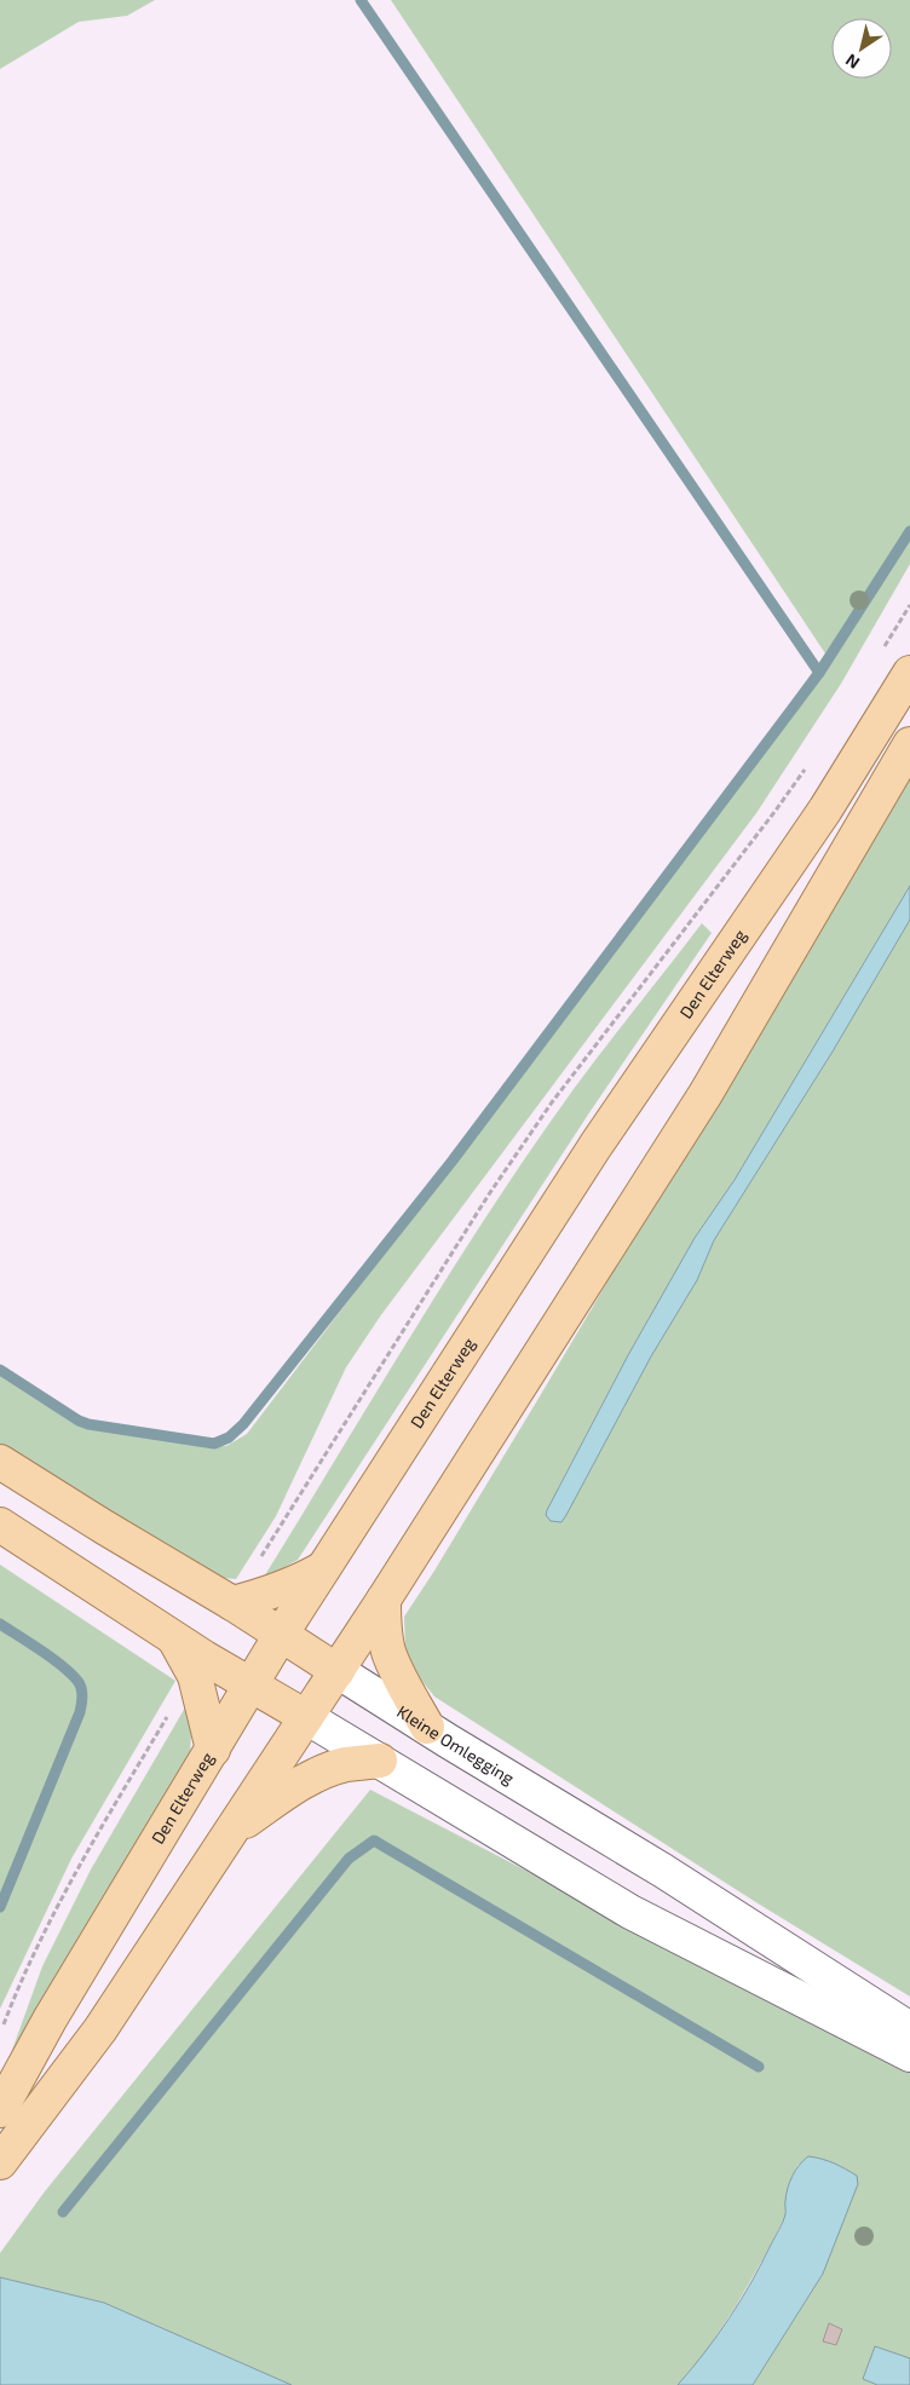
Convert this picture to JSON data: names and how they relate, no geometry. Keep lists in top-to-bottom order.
{
  "streets": {
    "main road": ["Den Elterweg", "Kleine Omlegging"]
  },
  "crossings": [
    ["Den Elterweg", "Kleine Omlegging"]
  ],
  "north": "bottom left"
}
